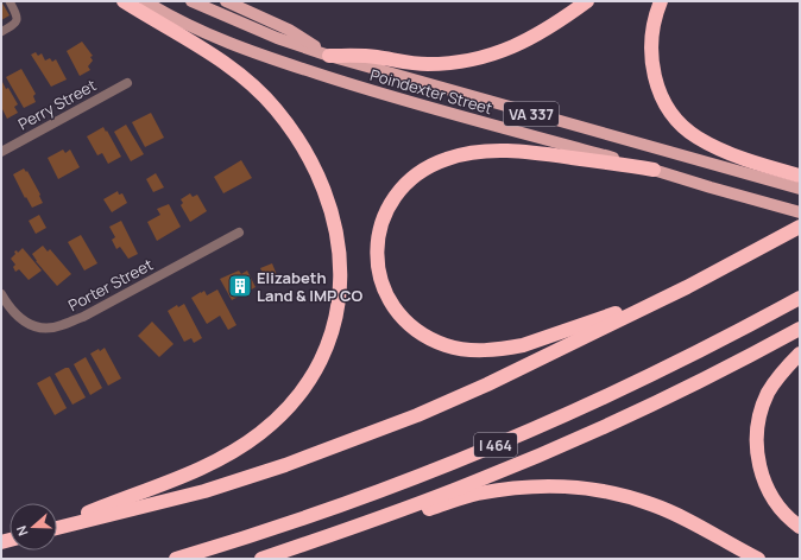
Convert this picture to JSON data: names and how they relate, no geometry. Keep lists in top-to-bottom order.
{
  "streets": {
    "highway": ["I 464"],
    "main road": ["Poindexter Street", "VA 337"],
    "street": ["Perry Street", "Porter Street"]
  },
  "places": {
    "building": ["Elizabeth Land & IMP CO"]
  },
  "north": "left"
}
